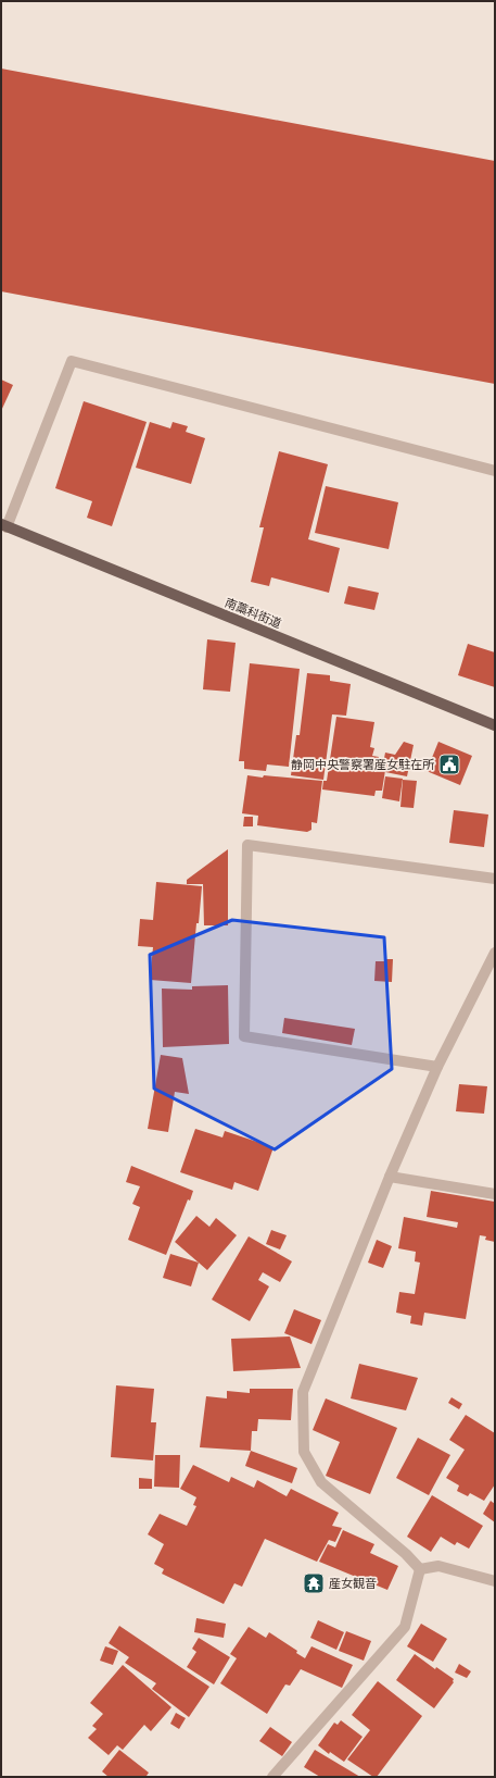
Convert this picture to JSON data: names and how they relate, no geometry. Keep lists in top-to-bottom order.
{
  "streets": {
    "main road": ["南藁科街道"]
  },
  "places": {
    "public building": ["静岡中央警察署産女駐在所"],
    "temple": ["産女観音"]
  }
}
